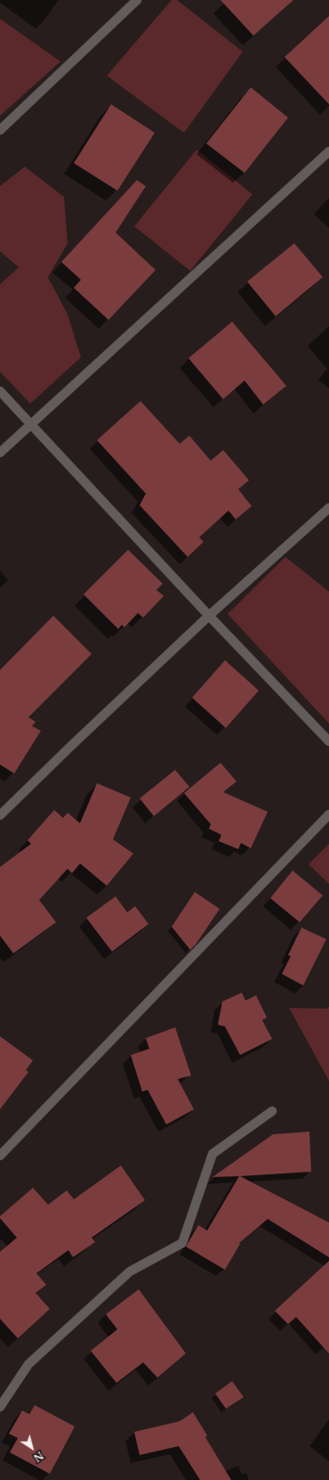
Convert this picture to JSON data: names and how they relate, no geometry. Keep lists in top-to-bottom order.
{
  "north": "bottom right"
}
